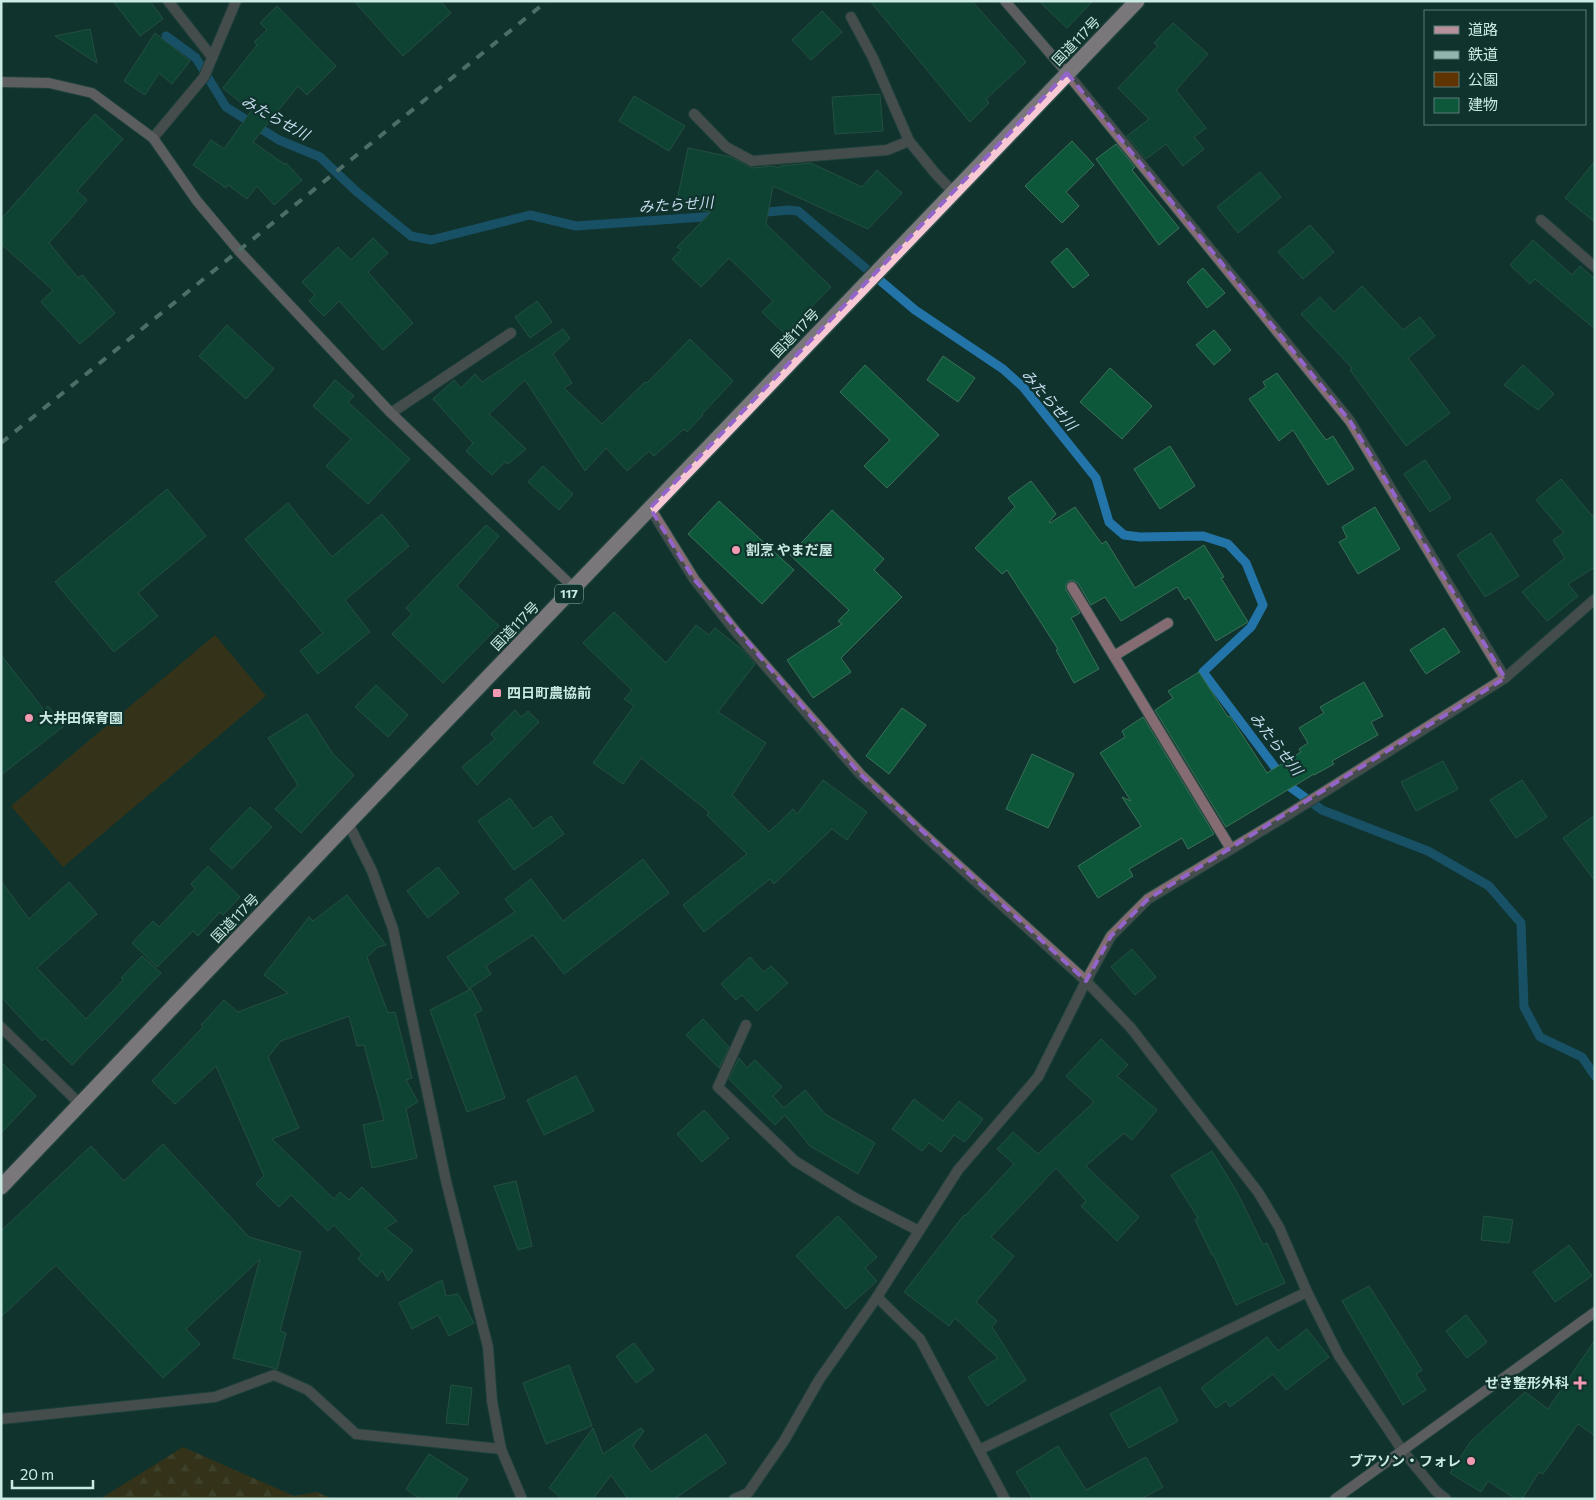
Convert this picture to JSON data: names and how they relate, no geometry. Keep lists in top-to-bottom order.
{
  "streets": {
    "highway": ["国道117号", "117"]
  },
  "water": ["みたらせ川"],
  "places": {
    "other": ["割烹 やまだ屋", "大井田保育園", "ブアソン・フォレ"],
    "transit": ["四日町農協前"],
    "health": ["せき整形外科"]
  },
  "legend": [
    "道路",
    "鉄道",
    "公園",
    "建物"
  ],
  "scale_bar": "20 m"
}
